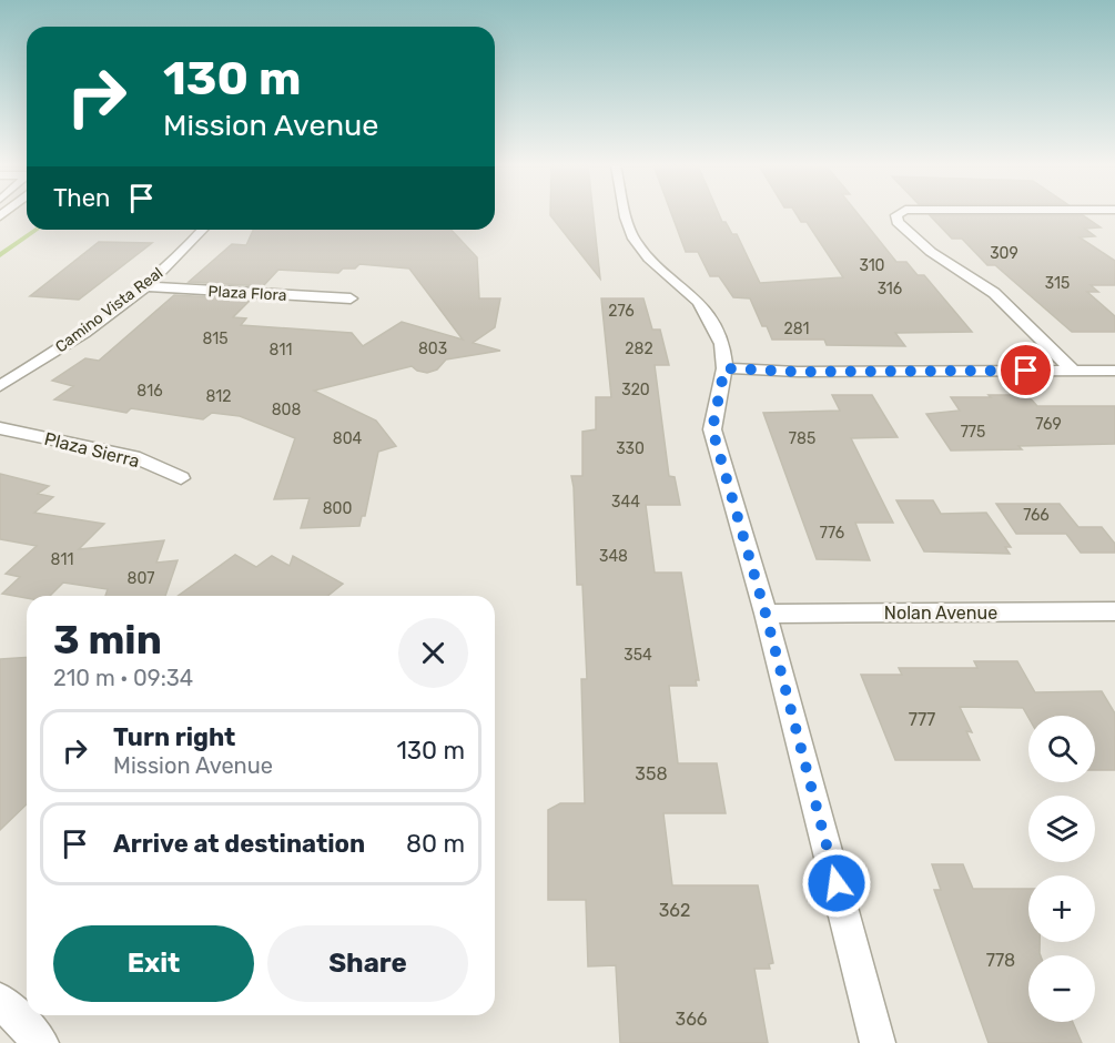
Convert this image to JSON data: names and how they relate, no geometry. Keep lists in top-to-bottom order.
{
  "streets": {
    "street": [
      "Plaza Flora",
      "Camino Vista Real",
      "Plaza Sierra",
      "Nolan Avenue"
    ]
  },
  "crossings": [
    ["Plaza Flora", "Camino Vista Real"]
  ],
  "house_numbers": [
    "309",
    "310",
    "315",
    "316",
    "276",
    "281",
    "815",
    "803",
    "282",
    "811",
    "320",
    "816",
    "812",
    "808",
    "769",
    "775",
    "804",
    "785",
    "330",
    "344",
    "800",
    "766",
    "776",
    "348",
    "811",
    "807",
    "354",
    "777",
    "358",
    "362",
    "778",
    "366"
  ],
  "page": {
    "turn": ["130 m", "Mission Avenue"],
    "then": "Then",
    "heading": ["3 min", "210 m · 09:34"],
    "list": [
      {
        "name": "Turn right",
        "note": "Mission Avenue",
        "value": "130 m"
      },
      {
        "name": "Arrive at destination",
        "value": "80 m"
      }
    ],
    "map_buttons": ["+", "−"],
    "buttons": ["Exit", "Share"]
  }
}
